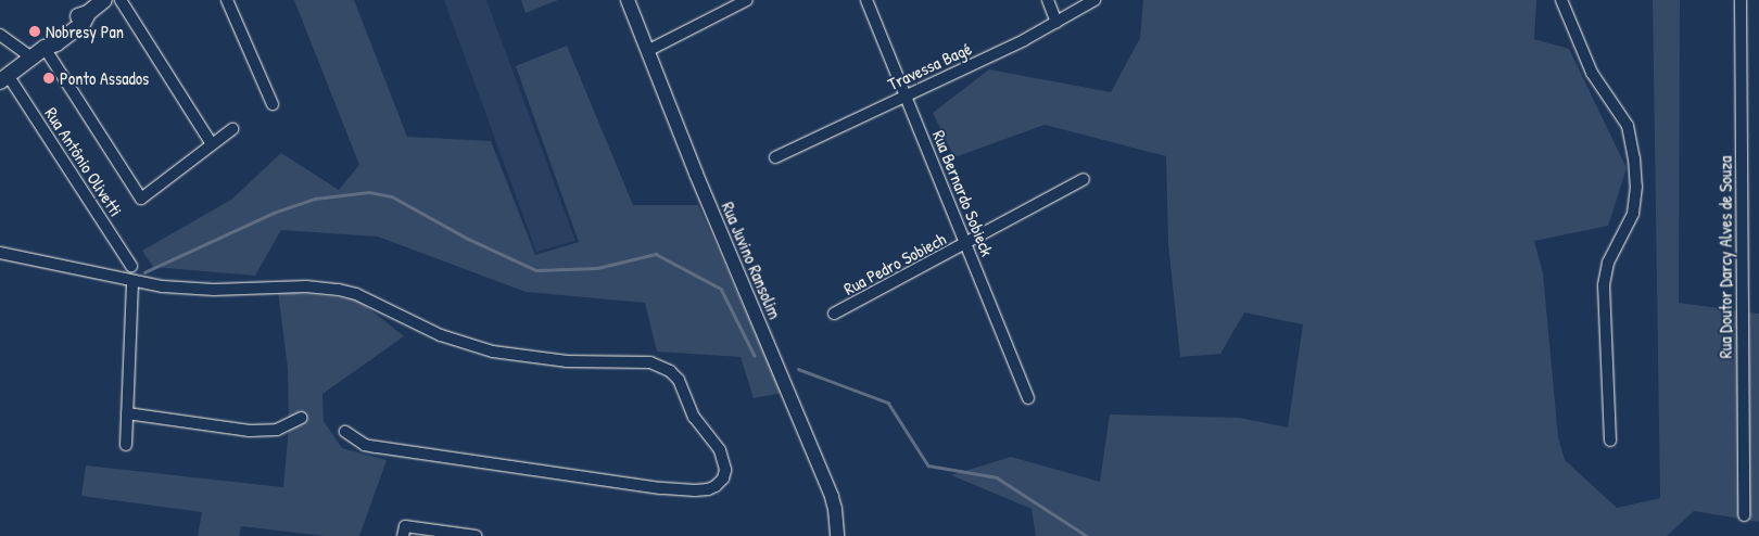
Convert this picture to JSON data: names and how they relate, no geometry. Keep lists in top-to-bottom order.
{
  "streets": {
    "street": [
      "Travessa Bagé",
      "Rua Antônio Olivetti",
      "Rua Bernardo Sobieck",
      "Rua Doutor Darcy Alves de Souza",
      "Rua Juvino Ransolim",
      "Rua Pedro Sobiech"
    ]
  },
  "crossings": [
    ["Travessa Bagé", "Rua Bernardo Sobieck"],
    ["Rua Bernardo Sobieck", "Rua Pedro Sobiech"]
  ],
  "places": ["Nobresy Pan", "Ponto Assados"]
}
